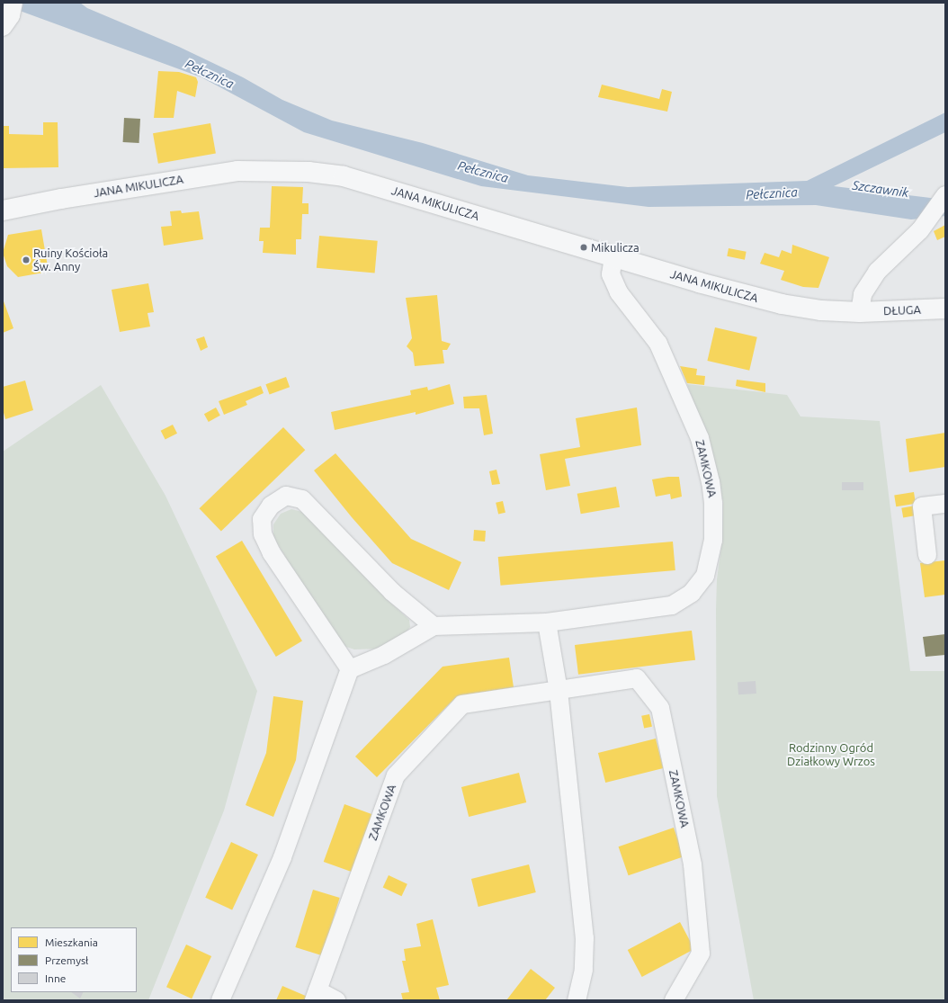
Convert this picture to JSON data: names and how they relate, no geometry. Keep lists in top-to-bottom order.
{
  "streets": {
    "street": ["JANA MIKULICZA", "DŁUGA", "ZAMKOWA"]
  },
  "crossings": [
    ["JANA MIKULICZA", "DŁUGA"],
    ["JANA MIKULICZA", "ZAMKOWA"]
  ],
  "water": ["Pełcznica", "Szczawnik"],
  "parks": ["Rodzinny Ogród Działkowy Wrzos"],
  "places": ["Mikulicza", "Ruiny Kościoła Św. Anny"],
  "legend": ["Mieszkania", "Przemysł", "Inne"]
}
